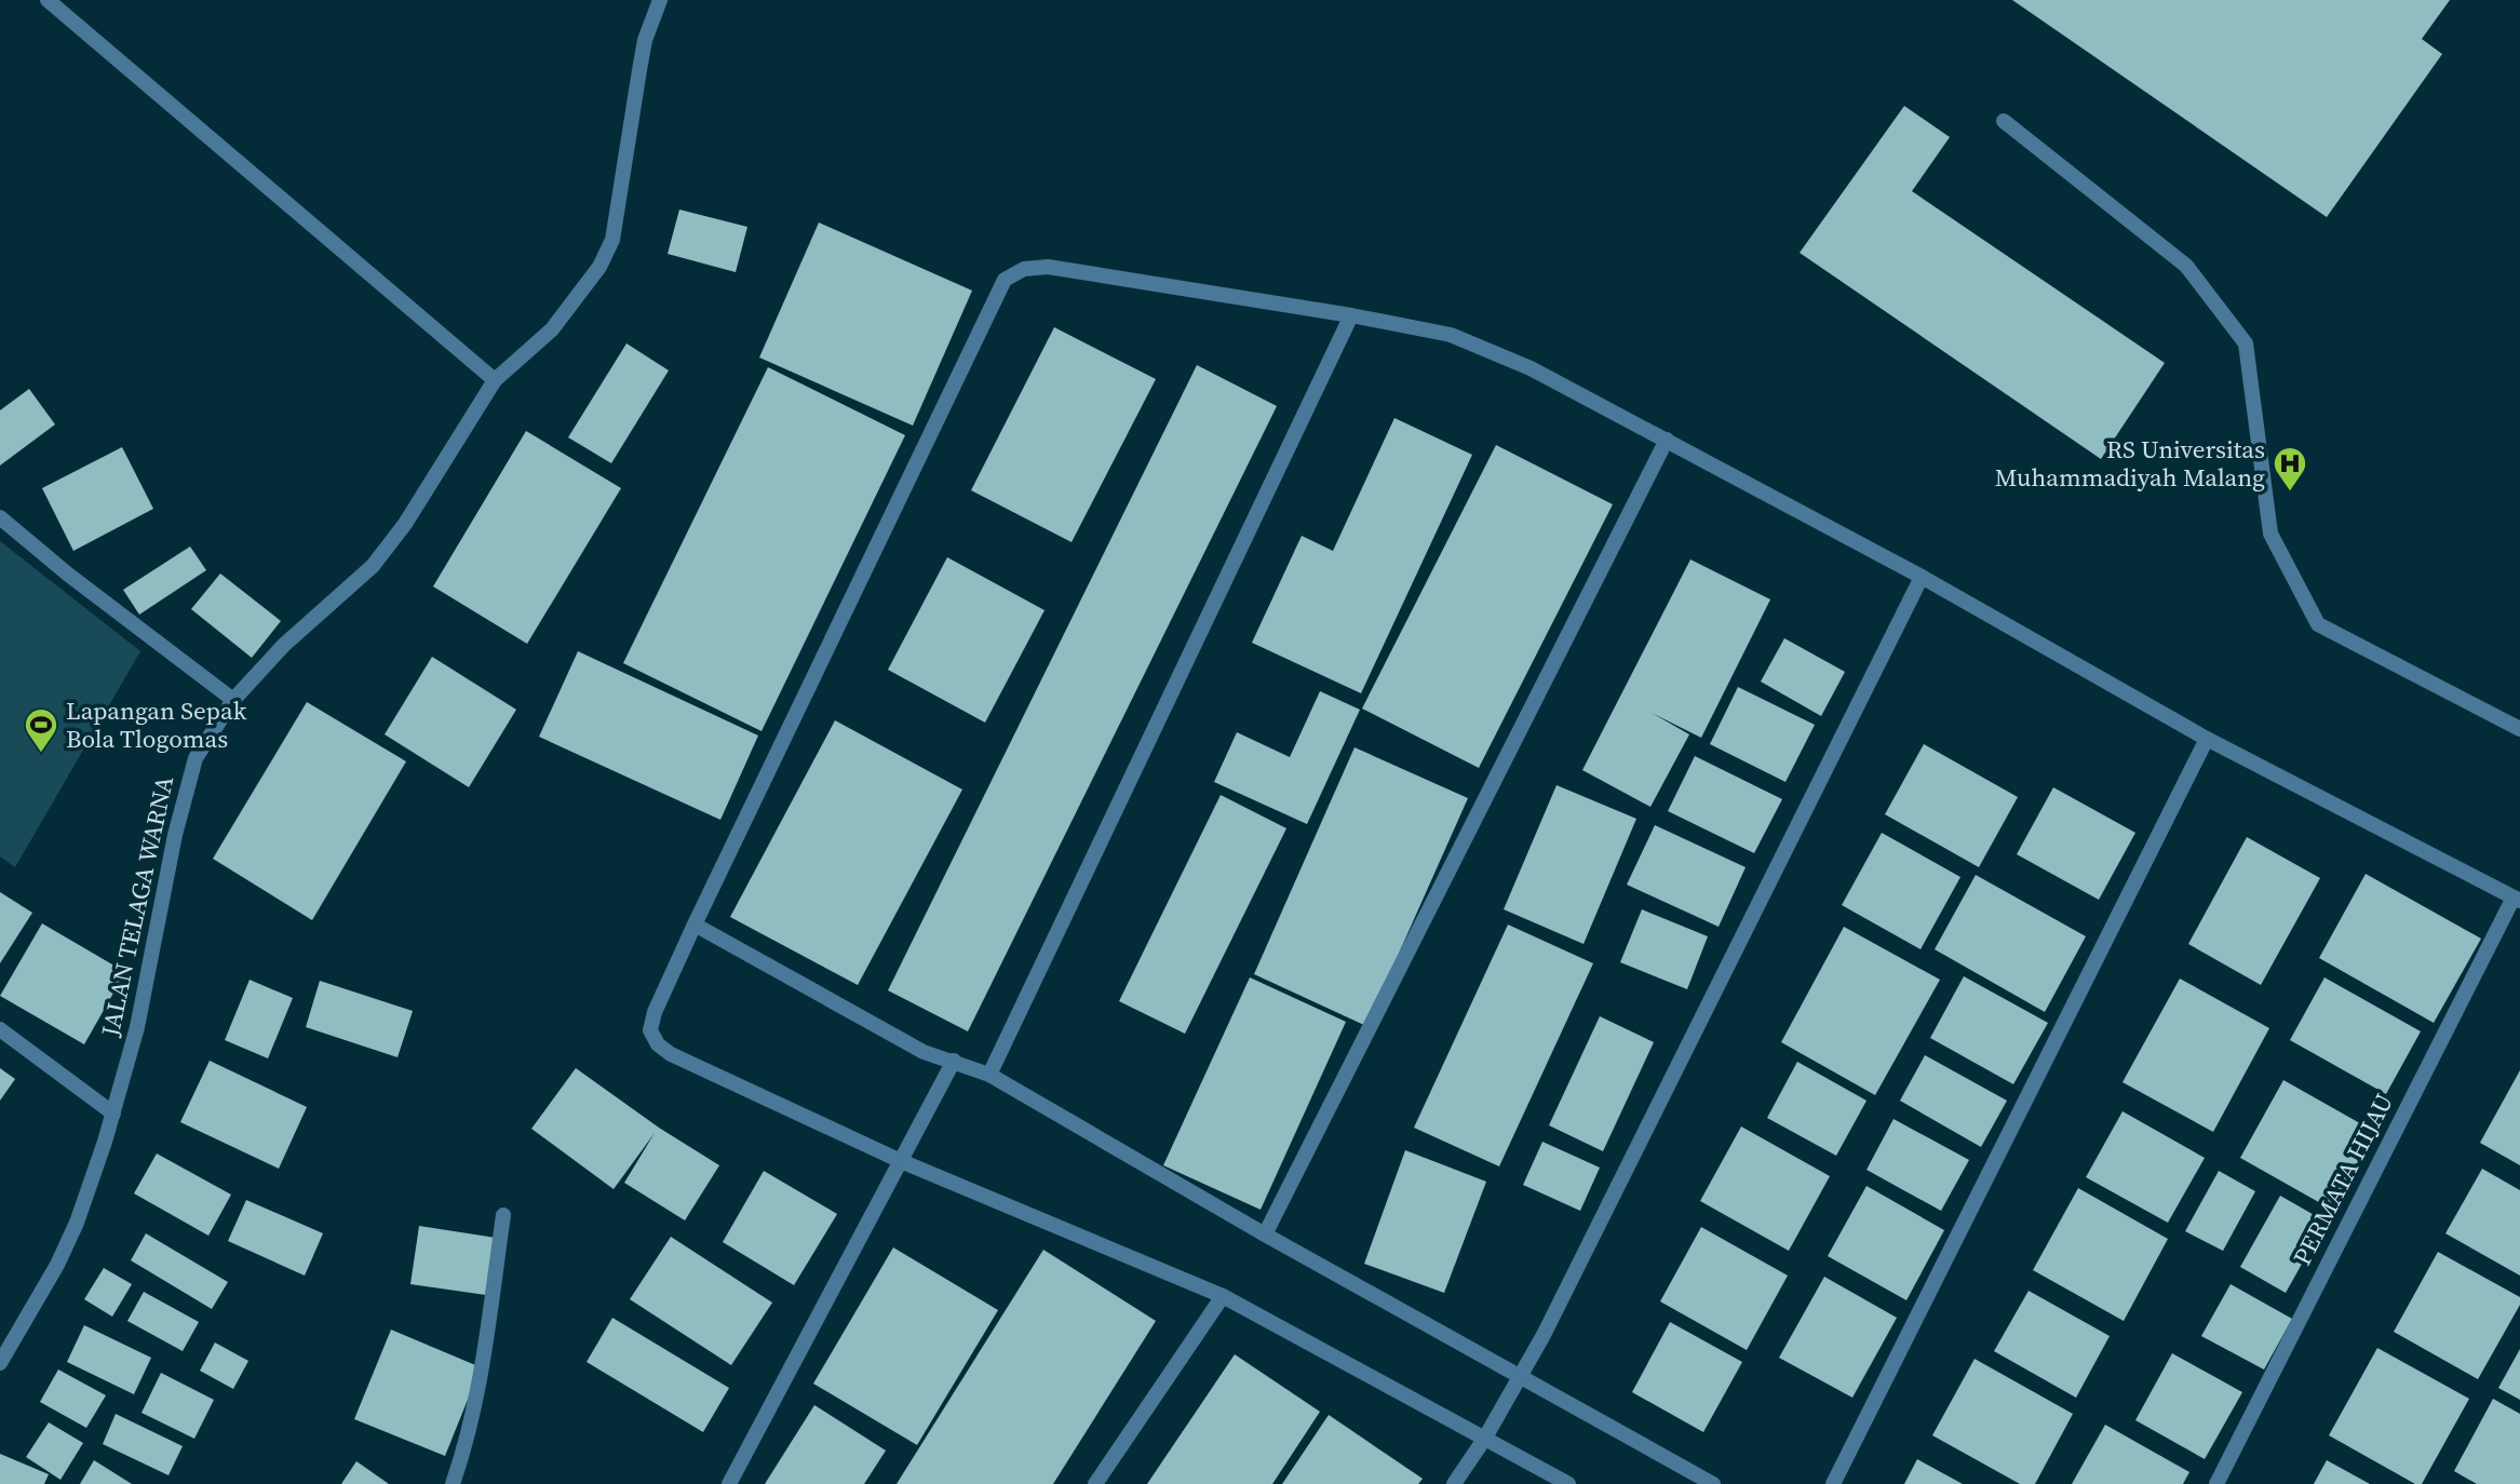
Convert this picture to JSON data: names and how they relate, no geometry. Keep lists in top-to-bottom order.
{
  "streets": {
    "street": ["JALAN TELAGA WARNA", "PERMATA HIJAU"]
  },
  "places": {
    "hospital": ["RS Universitas Muhammadiyah Malang"],
    "sports": ["Lapangan Sepak Bola Tlogomas"]
  }
}
